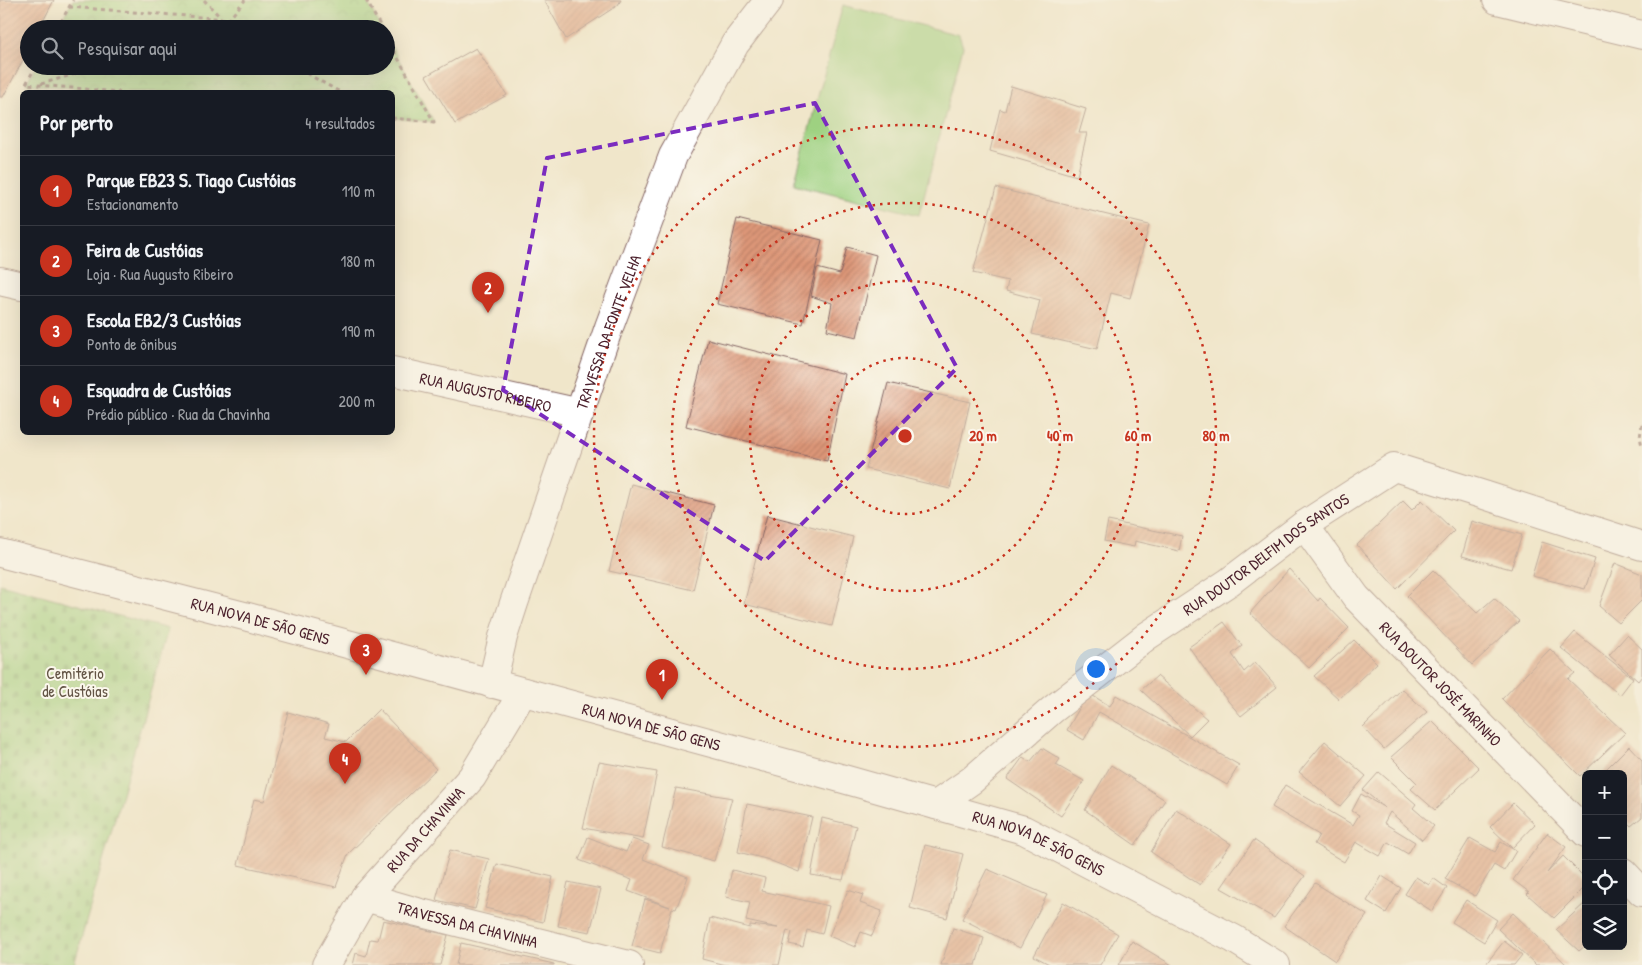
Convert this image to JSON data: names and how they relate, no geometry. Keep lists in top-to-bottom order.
{
  "streets": {
    "street": [
      "TRAVESSA DA FONTE VELHA",
      "RUA AUGUSTO RIBEIRO",
      "RUA DOUTOR DELFIM DOS SANTOS",
      "RUA NOVA DE SÃO GENS",
      "RUA DOUTOR JOSÉ MARINHO",
      "RUA DA CHAVINHA",
      "TRAVESSA DA CHAVINHA"
    ]
  },
  "crossings": [
    ["TRAVESSA DA FONTE VELHA", "RUA AUGUSTO RIBEIRO"],
    ["TRAVESSA DA FONTE VELHA", "RUA NOVA DE SÃO GENS"],
    ["RUA DOUTOR DELFIM DOS SANTOS", "RUA NOVA DE SÃO GENS"],
    ["RUA DOUTOR DELFIM DOS SANTOS", "RUA DOUTOR JOSÉ MARINHO"],
    ["RUA NOVA DE SÃO GENS", "RUA DA CHAVINHA"],
    ["RUA DA CHAVINHA", "TRAVESSA DA CHAVINHA"]
  ],
  "parks": ["Cemitério de Custóias"],
  "page": {
    "search": "Pesquisar aqui",
    "heading": ["Por perto", "4 resultados"],
    "list": [
      {
        "mark": "1",
        "name": "Parque EB23 S. Tiago Custóias",
        "note": "Estacionamento",
        "value": "110 m"
      },
      {
        "mark": "2",
        "name": "Feira de Custóias",
        "note": "Loja · Rua Augusto Ribeiro",
        "value": "180 m"
      },
      {
        "mark": "3",
        "name": "Escola EB2/3 Custóias",
        "note": "Ponto de ônibus",
        "value": "190 m"
      },
      {
        "mark": "4",
        "name": "Esquadra de Custóias",
        "note": "Prédio público · Rua da Chavinha",
        "value": "200 m"
      }
    ],
    "pins": [
      "2",
      "3",
      "1",
      "4"
    ],
    "map_buttons": ["+", "−"]
  },
  "rings": [
    "20 m",
    "40 m",
    "60 m",
    "80 m"
  ]
}
